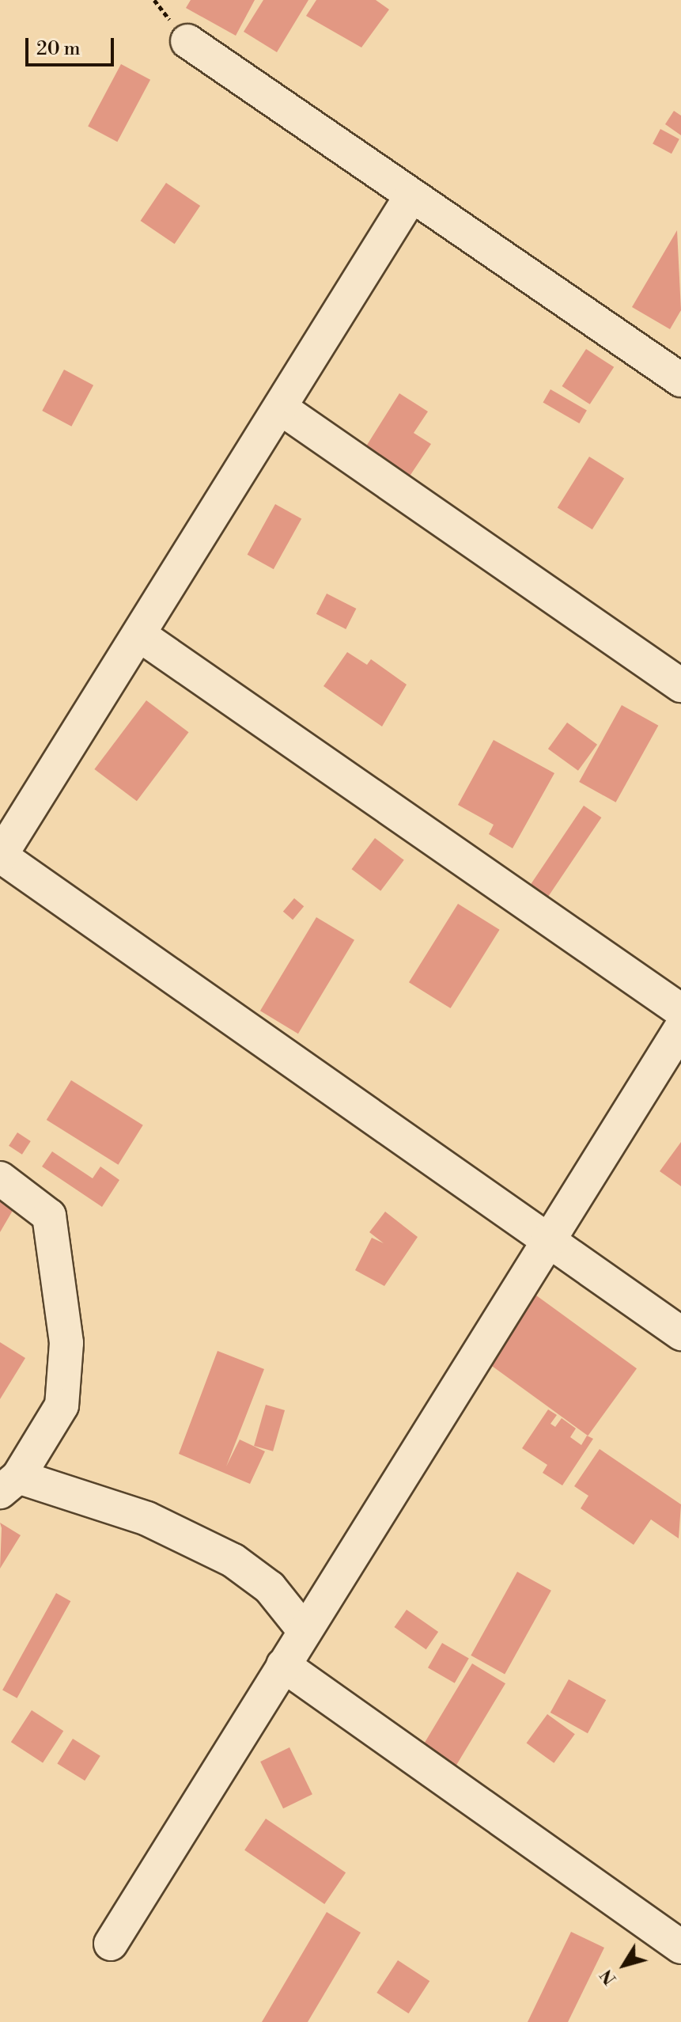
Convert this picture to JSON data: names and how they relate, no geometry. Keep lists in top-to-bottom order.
{
  "scale_bar": "20 m",
  "north": "bottom left"
}
